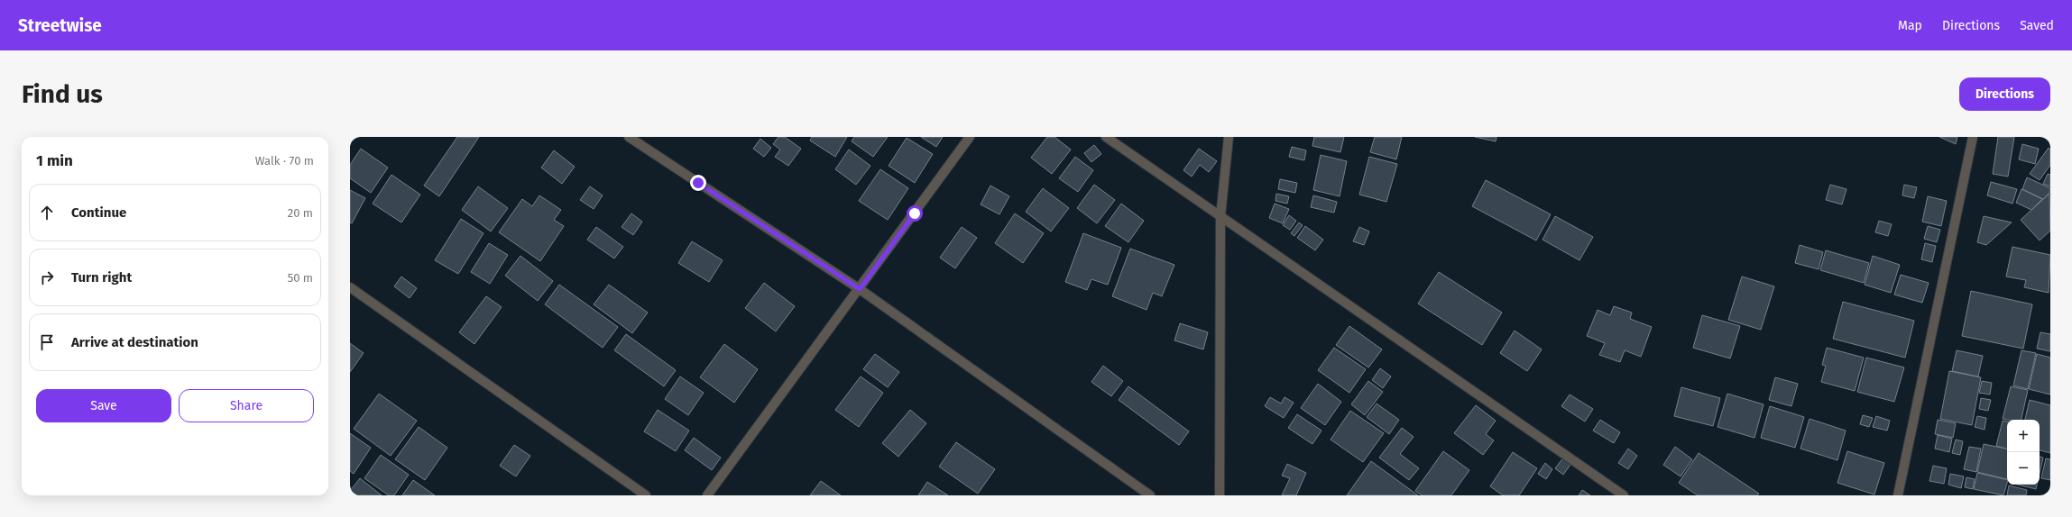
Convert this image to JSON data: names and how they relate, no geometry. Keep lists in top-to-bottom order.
{
  "page": {
    "header": "Streetwise",
    "nav": ["Map", "Directions", "Saved"],
    "buttons": [
      "Directions",
      ["Save", "Share"]
    ],
    "title": "Find us",
    "heading": ["1 min", "Walk · 70 m"],
    "list": [
      ["Continue", "20 m"],
      ["Turn right", "50 m"],
      "Arrive at destination"
    ],
    "map_buttons": ["+", "−"]
  }
}
